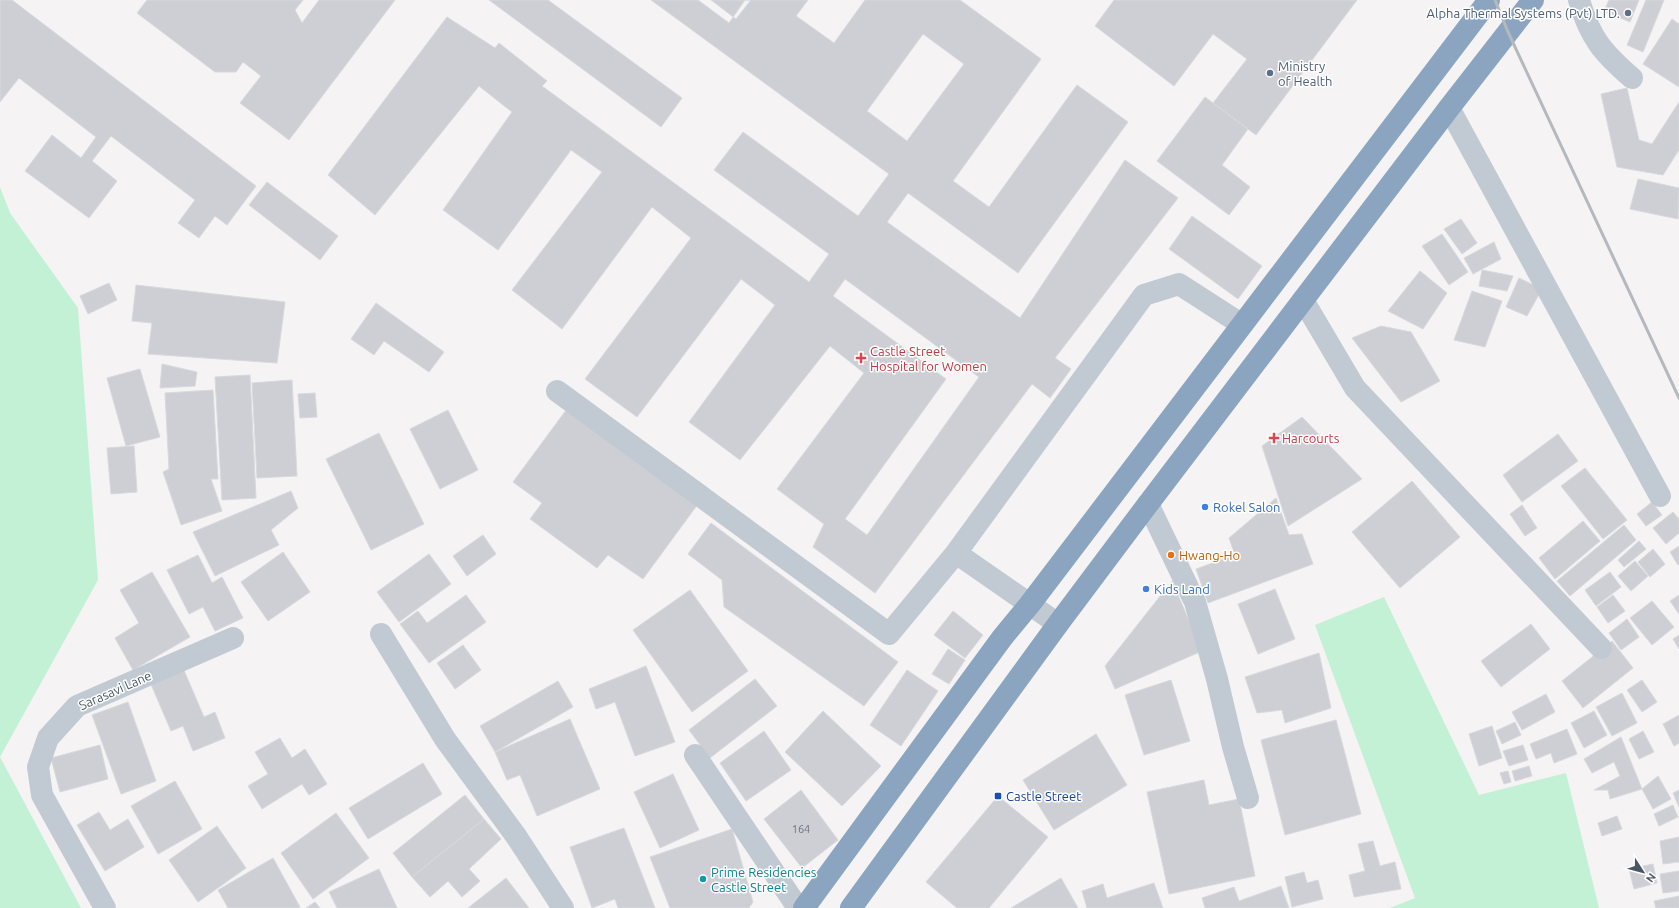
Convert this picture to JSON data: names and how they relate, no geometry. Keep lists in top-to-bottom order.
{
  "streets": {
    "street": ["Sarasavi Lane"]
  },
  "places": {
    "other": [
      "Alpha Thermal Systems (Pvt) LTD.",
      "Ministry of Health",
      "Rokel Salon",
      "Hwang-Ho",
      "Kids Land",
      "Prime Residencies Castle Street"
    ],
    "health": ["Castle Street Hospital for Women", "Harcourts"],
    "transit": ["Castle Street"]
  },
  "house_numbers": ["164"],
  "north": "bottom right"
}
